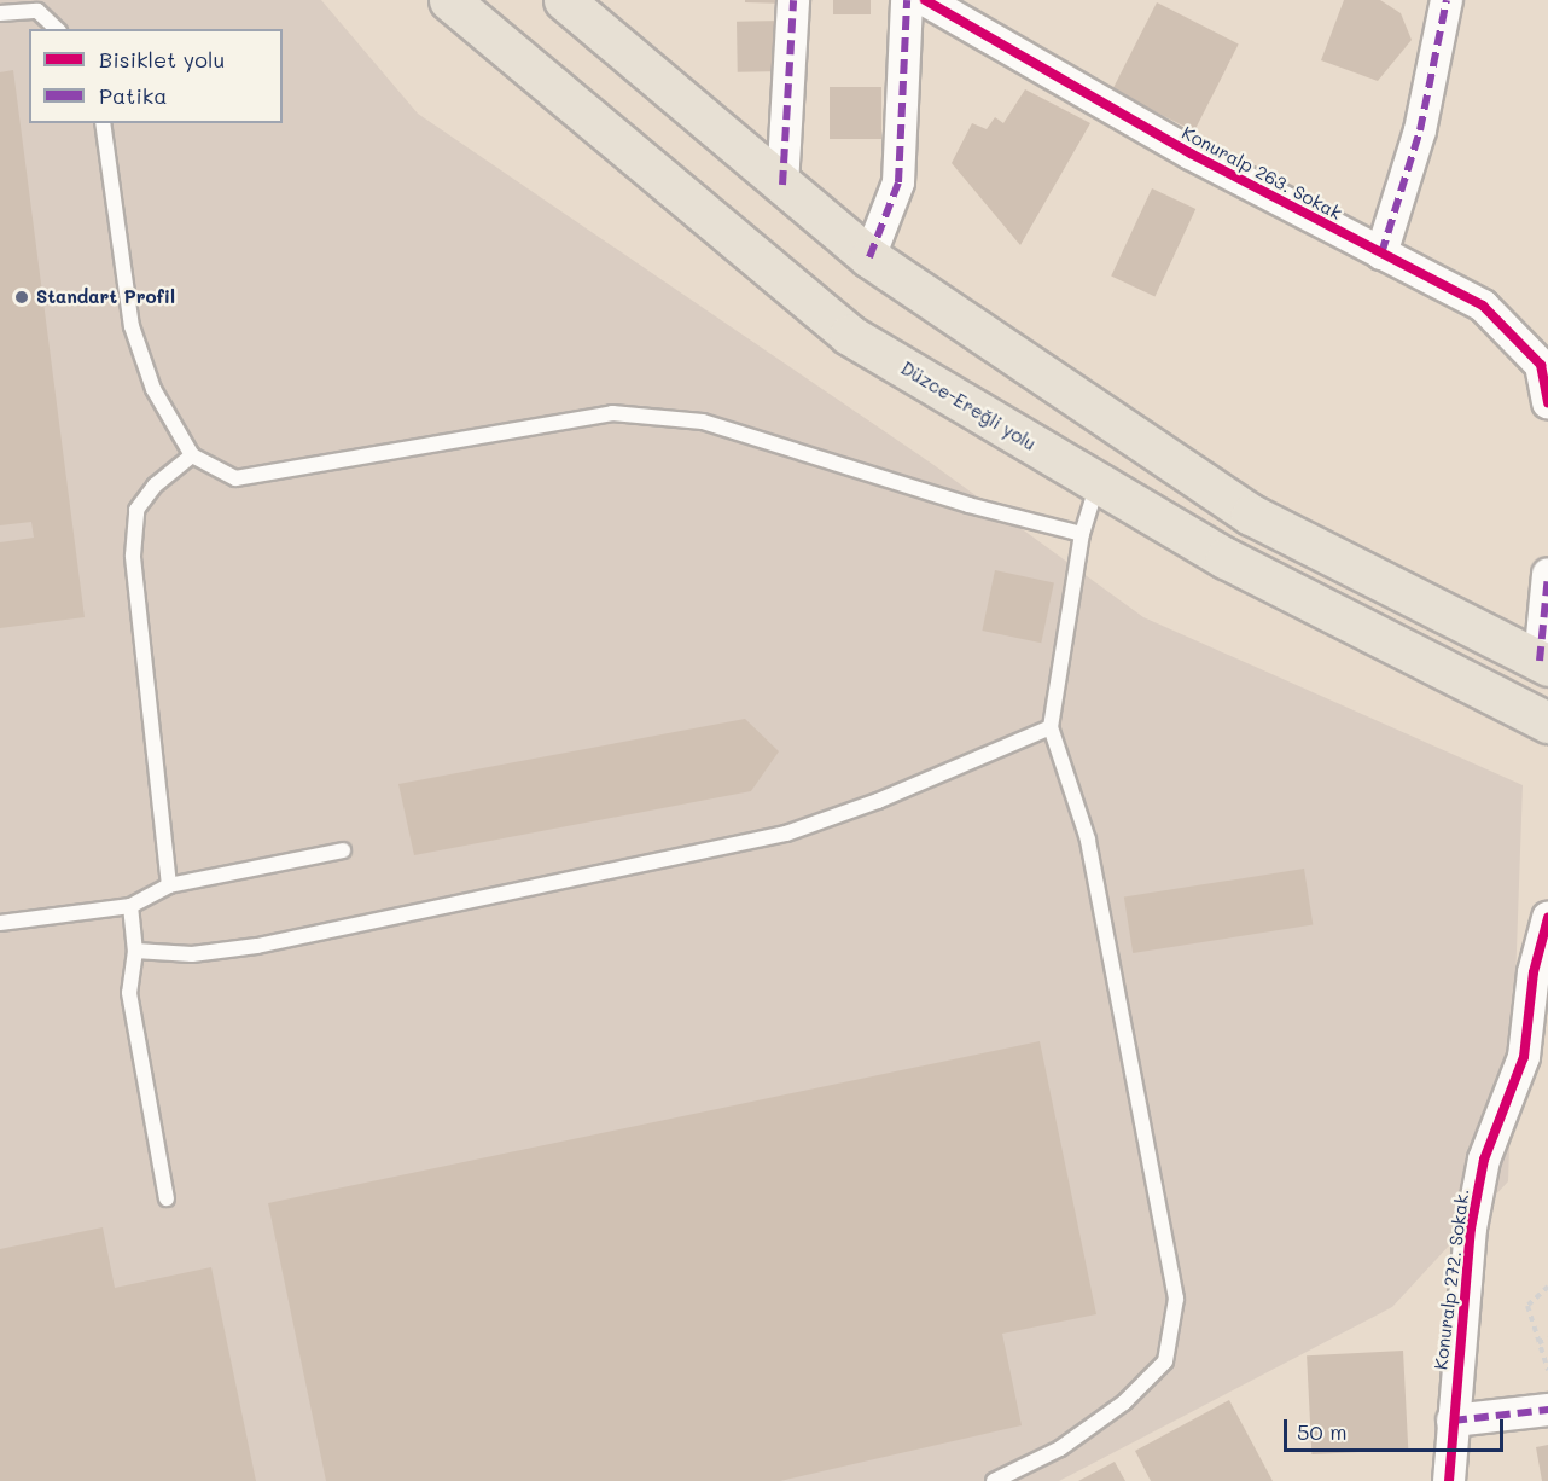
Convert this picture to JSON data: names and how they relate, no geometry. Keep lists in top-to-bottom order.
{
  "streets": {
    "highway": ["Düzce-Ereğli yolu"],
    "street": ["Konuralp 263. Sokak", "Konuralp 272. Sokak."]
  },
  "places": ["Standart Profil"],
  "legend": ["Bisiklet yolu", "Patika"],
  "scale_bar": "50 m"
}
